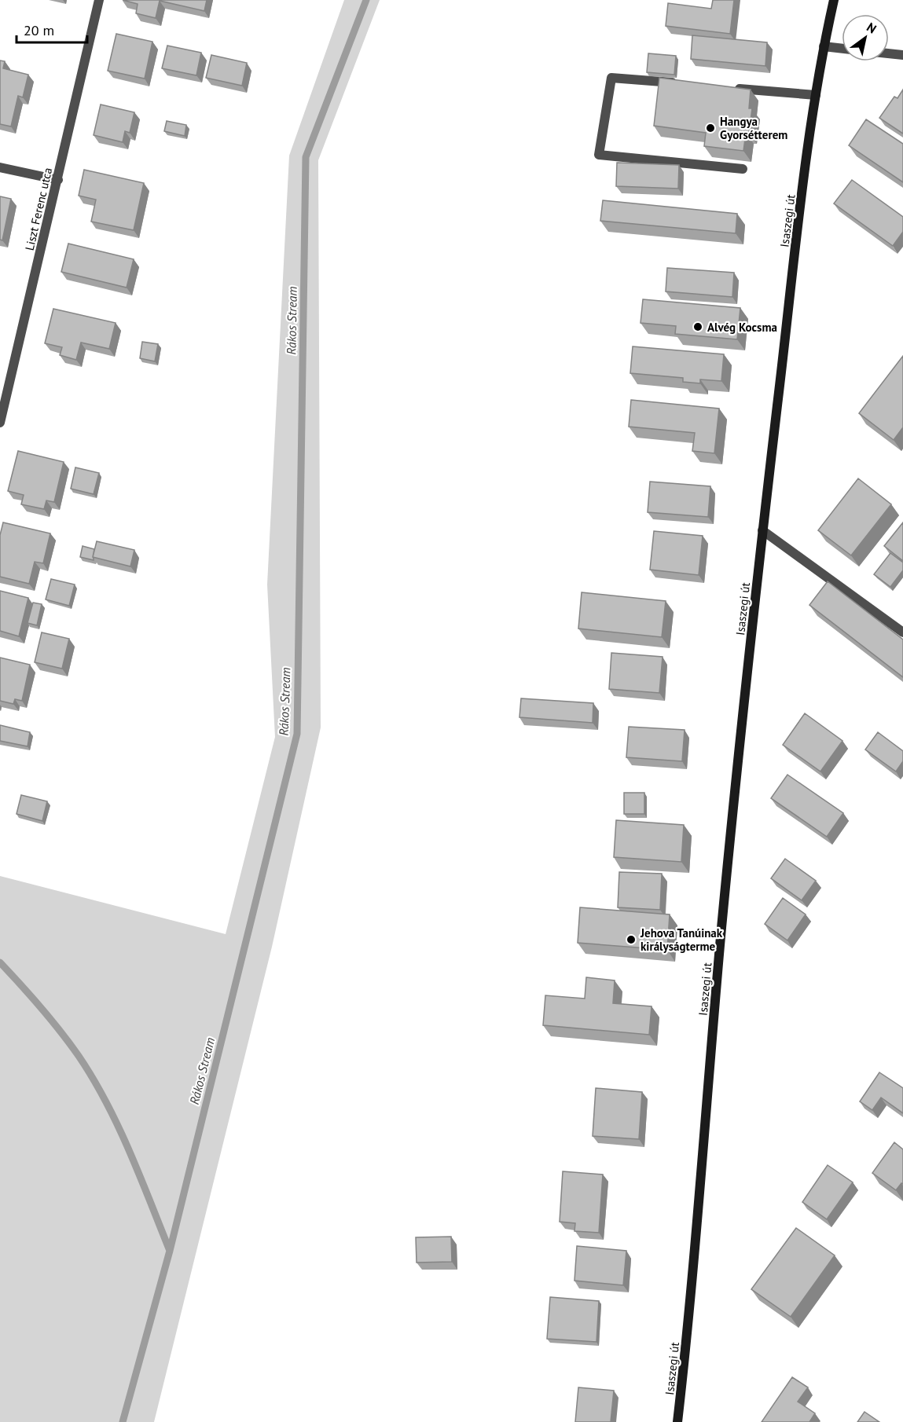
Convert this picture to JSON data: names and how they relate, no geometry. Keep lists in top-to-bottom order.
{
  "streets": {
    "main road": ["Isaszegi út"],
    "street": ["Liszt Ferenc utca"]
  },
  "water": ["Rákos Stream"],
  "places": ["Hangya Gyorsétterem", "Alvég Kocsma", "Jehova Tanúinak királyságterme"],
  "scale_bar": "20 m",
  "north": "top right"
}
